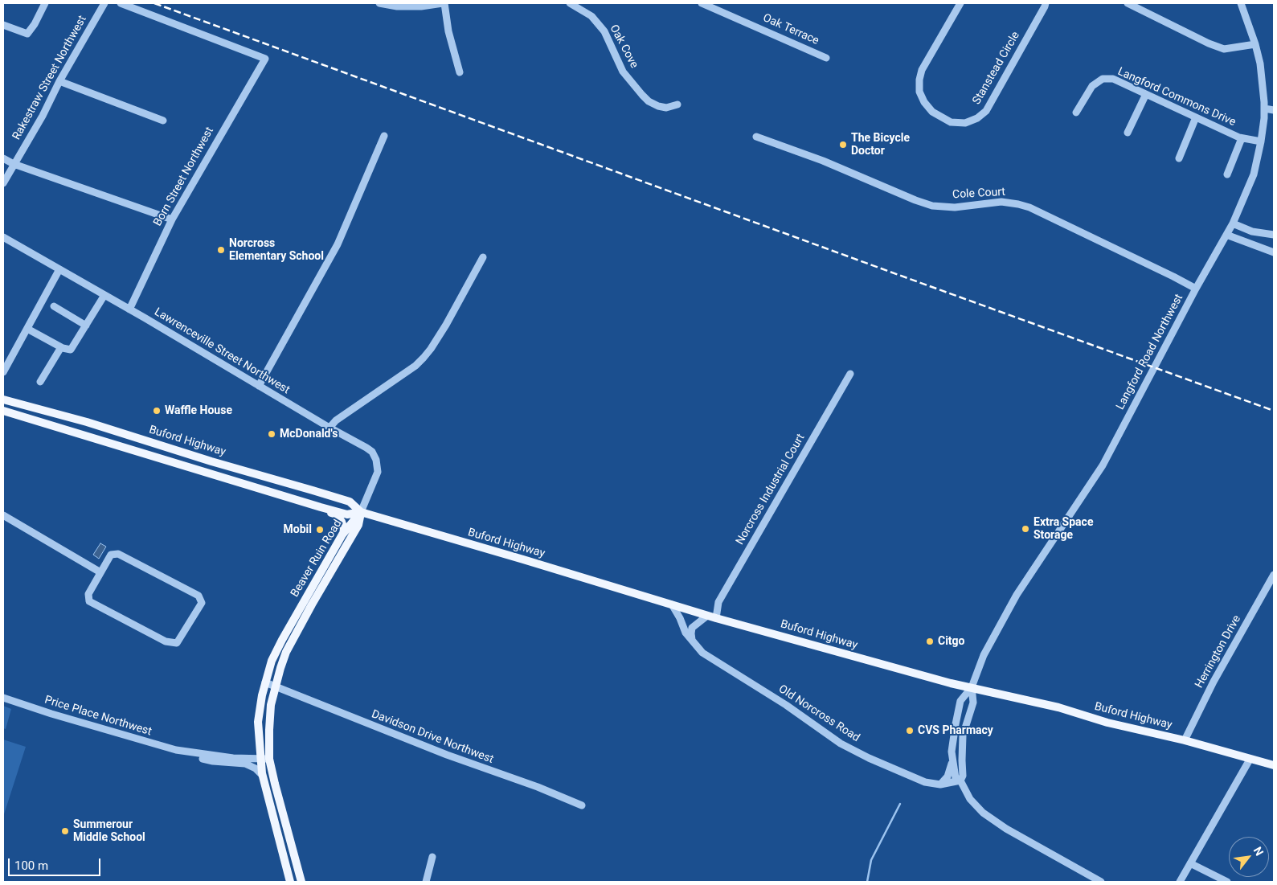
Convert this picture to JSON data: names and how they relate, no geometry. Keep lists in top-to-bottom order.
{
  "streets": {
    "main road": ["Buford Highway", "Beaver Ruin Road"],
    "street": [
      "Oak Terrace",
      "Oak Cove",
      "Stanstead Circle",
      "Rakestraw Street Northwest",
      "Langford Commons Drive",
      "Born Street Northwest",
      "Cole Court",
      "Lawrenceville Street Northwest",
      "Langford Road Northwest",
      "Norcross Industrial Court",
      "Herrington Drive",
      "Old Norcross Road",
      "Price Place Northwest",
      "Davidson Drive Northwest"
    ]
  },
  "crossings": [
    ["Langford Commons Drive", "Langford Road Northwest"],
    ["Born Street Northwest", "Lawrenceville Street Northwest"],
    ["Cole Court", "Langford Road Northwest"],
    ["Lawrenceville Street Northwest", "Buford Highway"],
    ["Lawrenceville Street Northwest", "Beaver Ruin Road"],
    ["Langford Road Northwest", "Buford Highway"],
    ["Langford Road Northwest", "Old Norcross Road"],
    ["Buford Highway", "Norcross Industrial Court"],
    ["Buford Highway", "Beaver Ruin Road"],
    ["Buford Highway", "Herrington Drive"],
    ["Buford Highway", "Old Norcross Road"],
    ["Beaver Ruin Road", "Price Place Northwest"],
    ["Beaver Ruin Road", "Davidson Drive Northwest"]
  ],
  "places": [
    "The Bicycle Doctor",
    "Norcross Elementary School",
    "Waffle House",
    "McDonald's",
    "Extra Space Storage",
    "Mobil",
    "Citgo",
    "CVS Pharmacy",
    "Summerour Middle School"
  ],
  "scale_bar": "100 m",
  "north": "top right"
}
